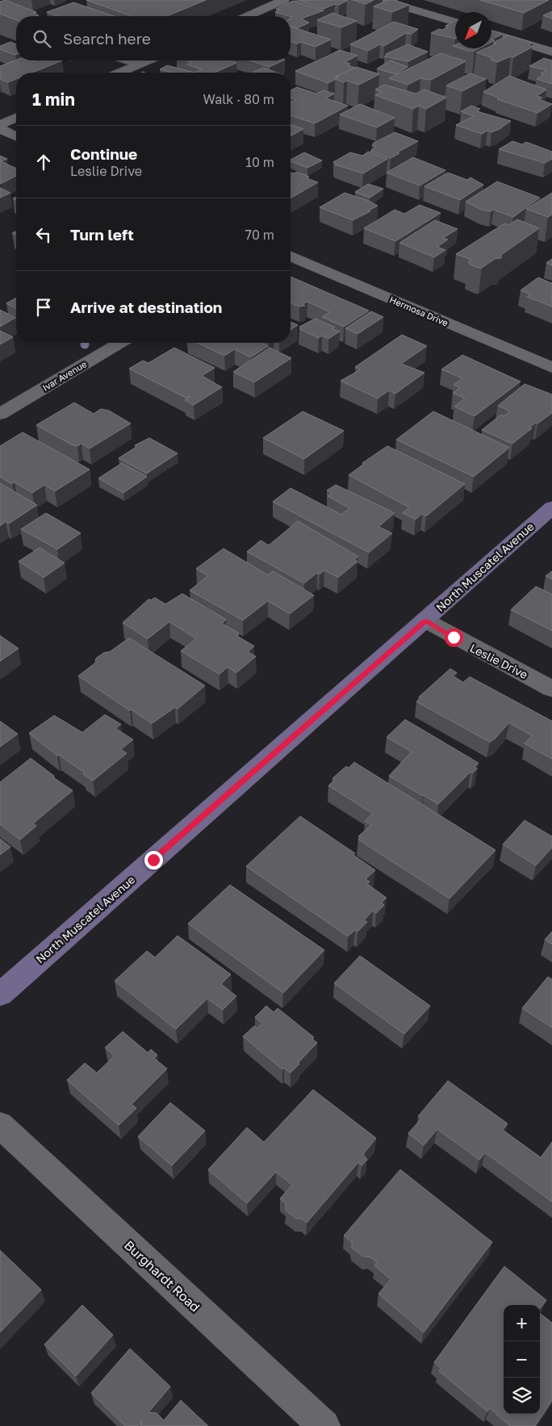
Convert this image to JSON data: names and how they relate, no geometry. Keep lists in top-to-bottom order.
{
  "streets": {
    "street": [
      "Hermosa Drive",
      "Ivar Avenue",
      "North Muscatel Avenue",
      "Leslie Drive",
      "Burghardt Road"
    ]
  },
  "crossings": [
    ["North Muscatel Avenue", "Leslie Drive"]
  ],
  "north": "bottom left",
  "page": {
    "search": "Search here",
    "heading": ["1 min", "Walk · 80 m"],
    "list": [
      ["Continue", "Leslie Drive", "10 m"],
      ["Turn left", "70 m"],
      "Arrive at destination"
    ],
    "map_buttons": ["+", "−"]
  }
}
